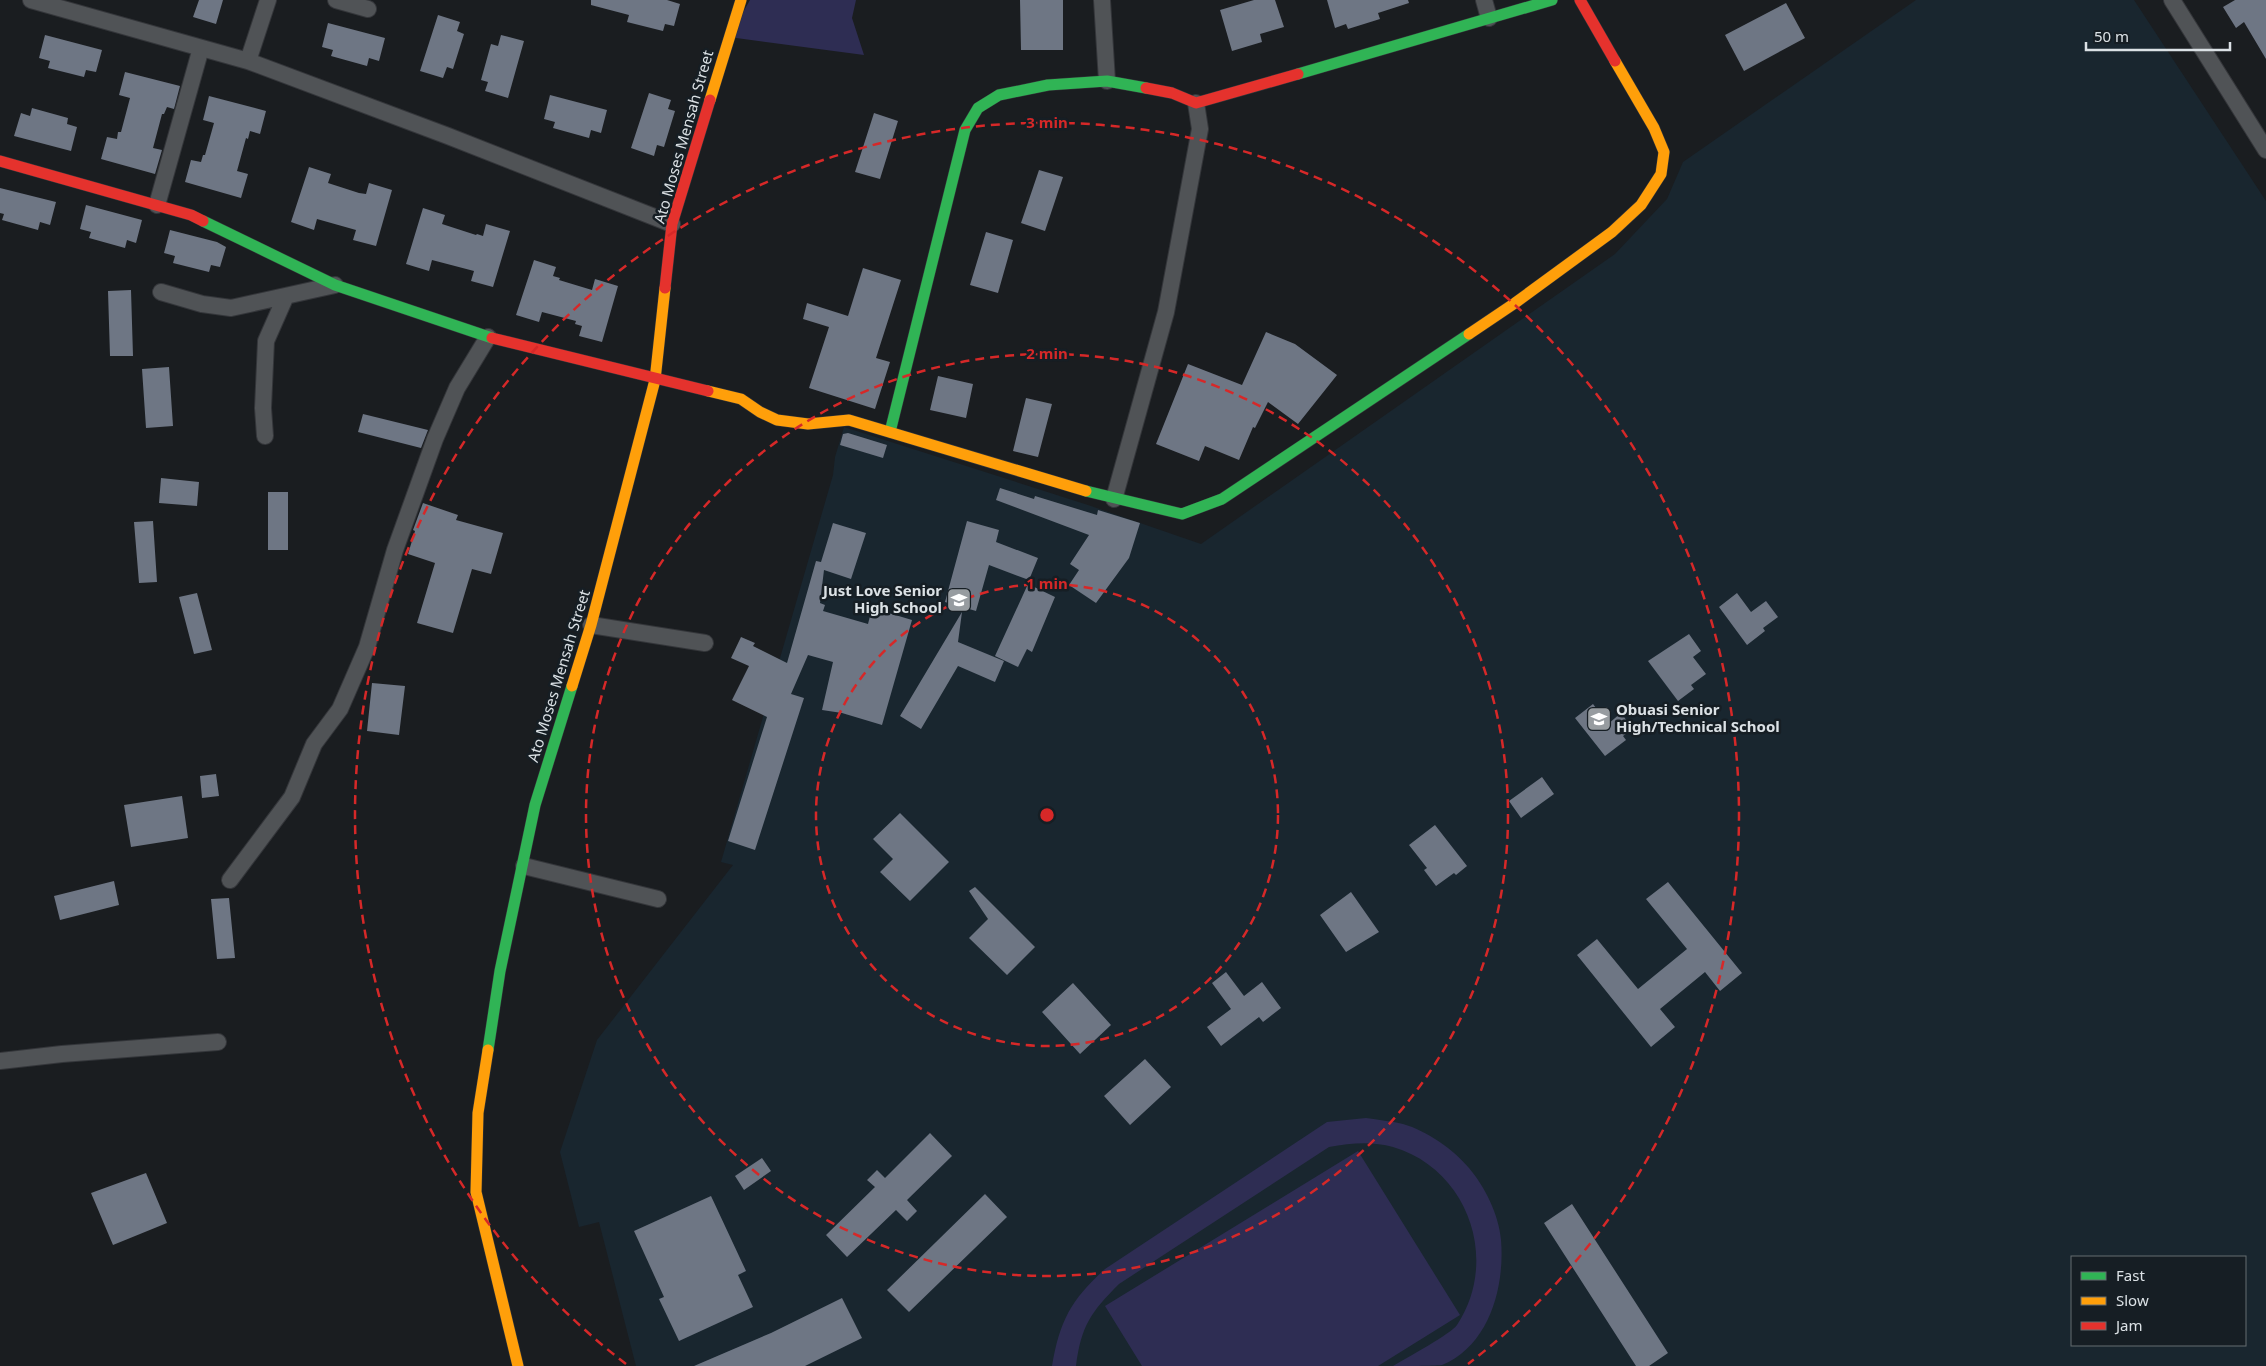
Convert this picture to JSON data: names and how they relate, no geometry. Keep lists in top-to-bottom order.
{
  "streets": {
    "street": ["Ato Moses Mensah Street"]
  },
  "places": {
    "school or university": ["Just Love Senior High School", "Obuasi Senior High/Technical School"]
  },
  "legend": ["Fast", "Slow", "Jam"],
  "scale_bar": "50 m",
  "rings": ["3 min", "2 min", "1 min"]
}
